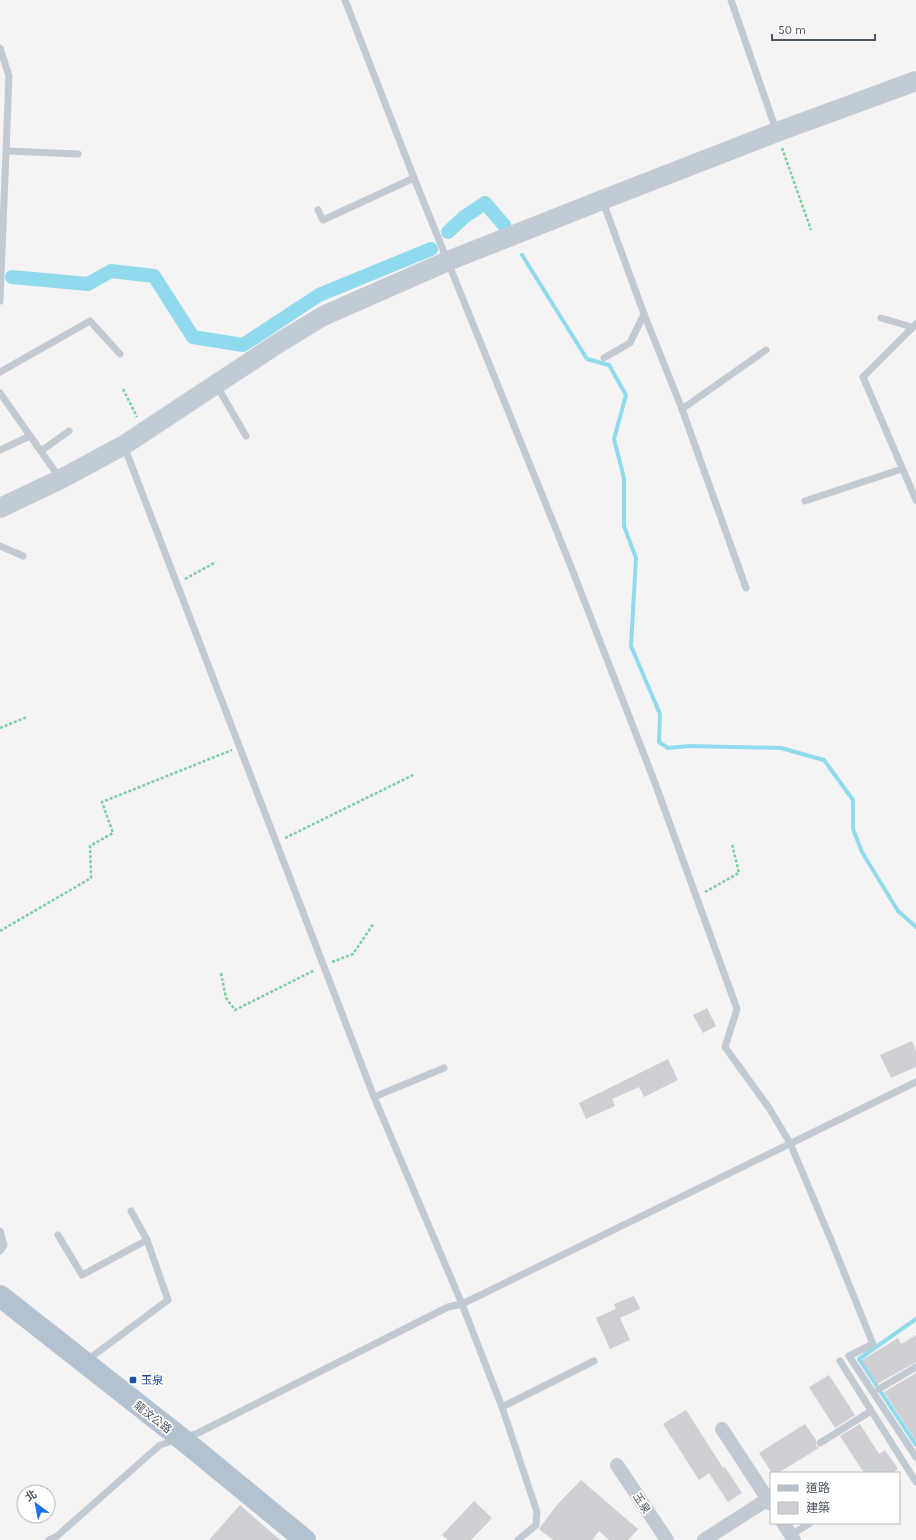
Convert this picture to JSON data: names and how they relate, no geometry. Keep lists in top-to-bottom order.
{
  "streets": {
    "main road": ["龍汶公路"],
    "street": ["玉泉"]
  },
  "places": {
    "transit": ["玉泉"]
  },
  "legend": ["道路", "建築"],
  "scale_bar": "50 m",
  "north": "top left"
}
